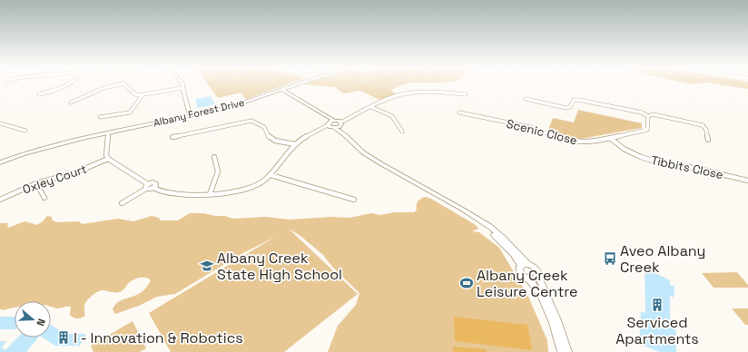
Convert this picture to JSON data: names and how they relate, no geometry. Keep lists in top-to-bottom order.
{
  "streets": {
    "street": [
      "Albany Forest Drive",
      "Scenic Close",
      "Tibbits Close",
      "Oxley Court"
    ]
  },
  "crossings": [
    ["Scenic Close", "Tibbits Close"]
  ],
  "places": {
    "bus stop": ["Aveo Albany Creek"],
    "school or university": ["Albany Creek State High School"],
    "sports": ["Albany Creek Leisure Centre"],
    "building": ["Serviced Apartments", "I - Innovation & Robotics"]
  },
  "north": "right"
}
